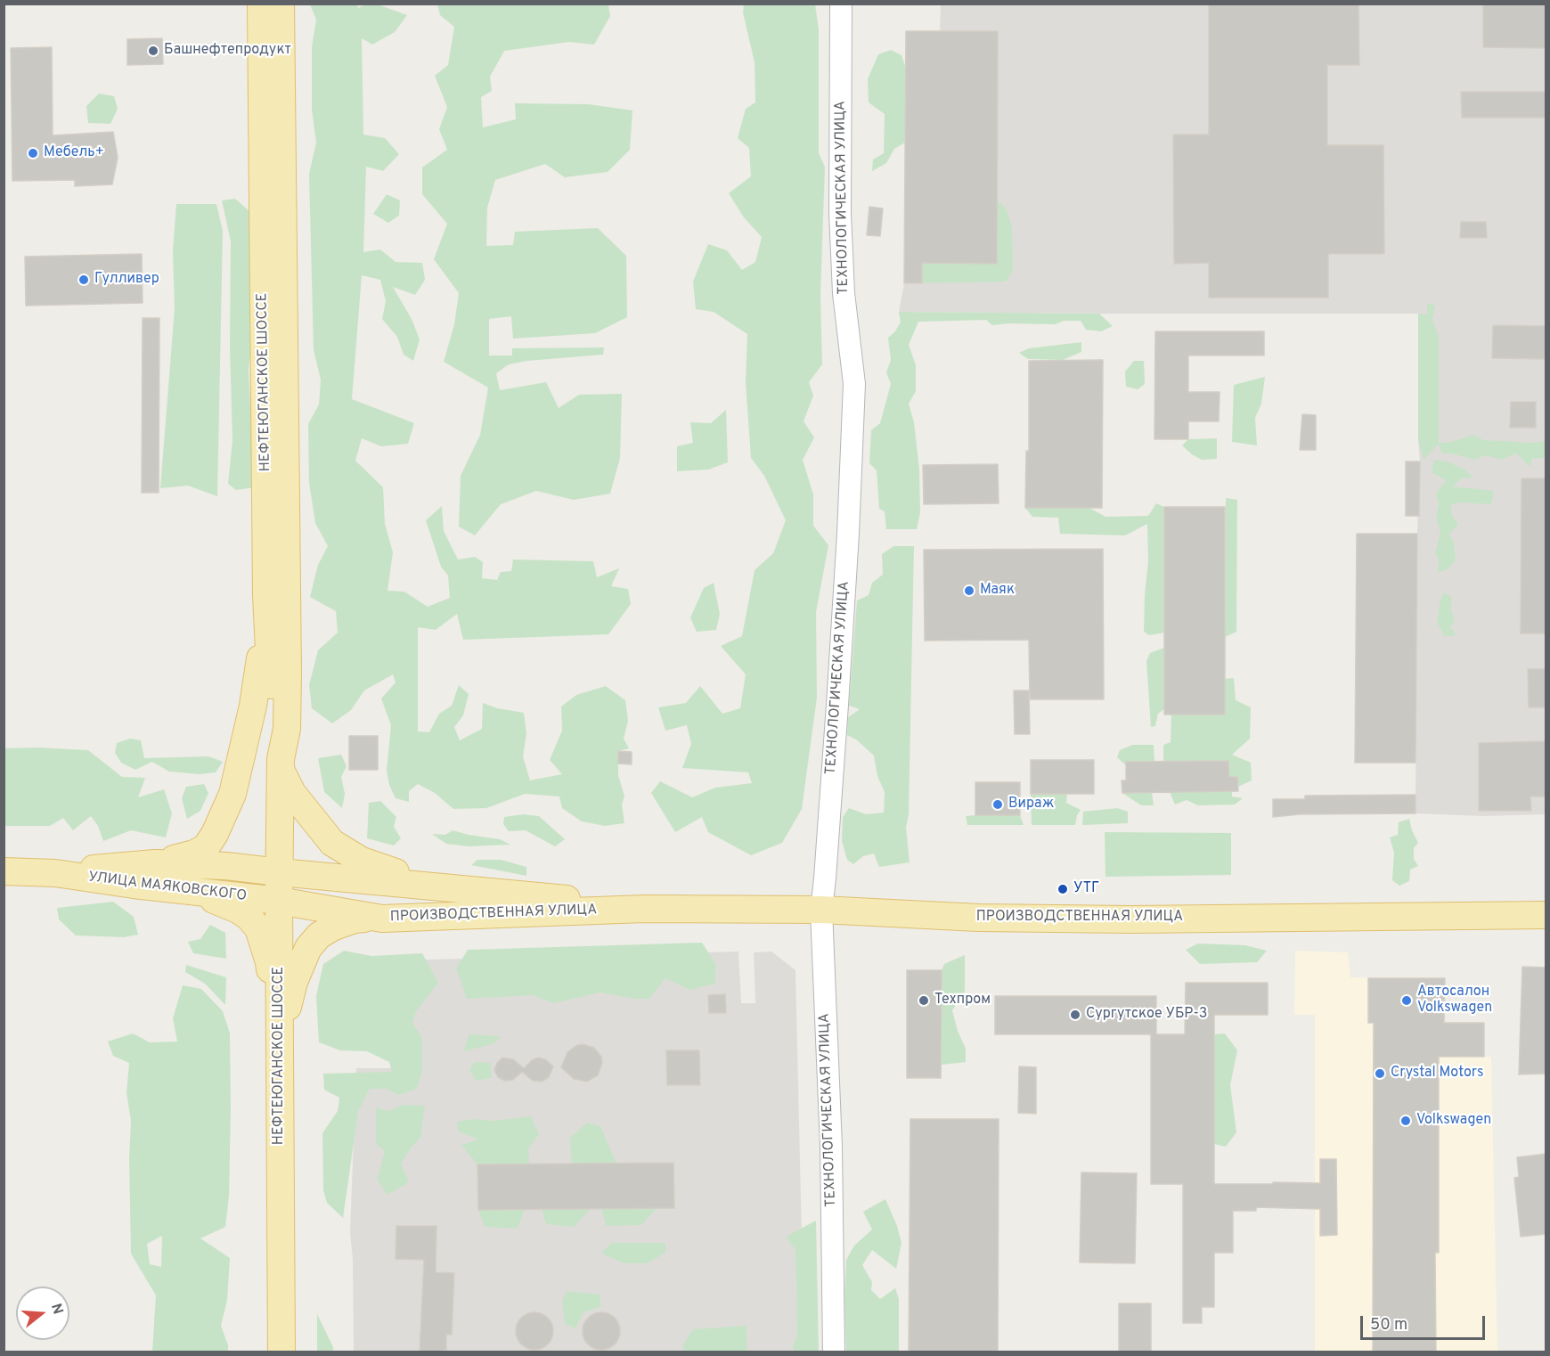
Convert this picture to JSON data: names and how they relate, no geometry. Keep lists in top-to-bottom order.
{
  "streets": {
    "main road": ["НЕФТЕЮГАНСКОЕ ШОССЕ", "УЛИЦА МАЯКОВСКОГО", "ПРОИЗВОДСТВЕННАЯ УЛИЦА"],
    "street": ["ТЕХНОЛОГИЧЕСКАЯ УЛИЦА"]
  },
  "crossings": [
    ["ТЕХНОЛОГИЧЕСКАЯ УЛИЦА", "ПРОИЗВОДСТВЕННАЯ УЛИЦА"],
    ["НЕФТЕЮГАНСКОЕ ШОССЕ", "УЛИЦА МАЯКОВСКОГО"],
    ["НЕФТЕЮГАНСКОЕ ШОССЕ", "ПРОИЗВОДСТВЕННАЯ УЛИЦА"],
    ["УЛИЦА МАЯКОВСКОГО", "ПРОИЗВОДСТВЕННАЯ УЛИЦА"]
  ],
  "places": [
    "Башнефтепродукт",
    "Мебель+",
    "Гулливер",
    "Маяк",
    "Вираж",
    "УТГ",
    "Техпром",
    "Автосалон Volkswagen",
    "Сургутское УБР-3",
    "Crystal Motors",
    "Volkswagen"
  ],
  "scale_bar": "50 m",
  "north": "right"
}
